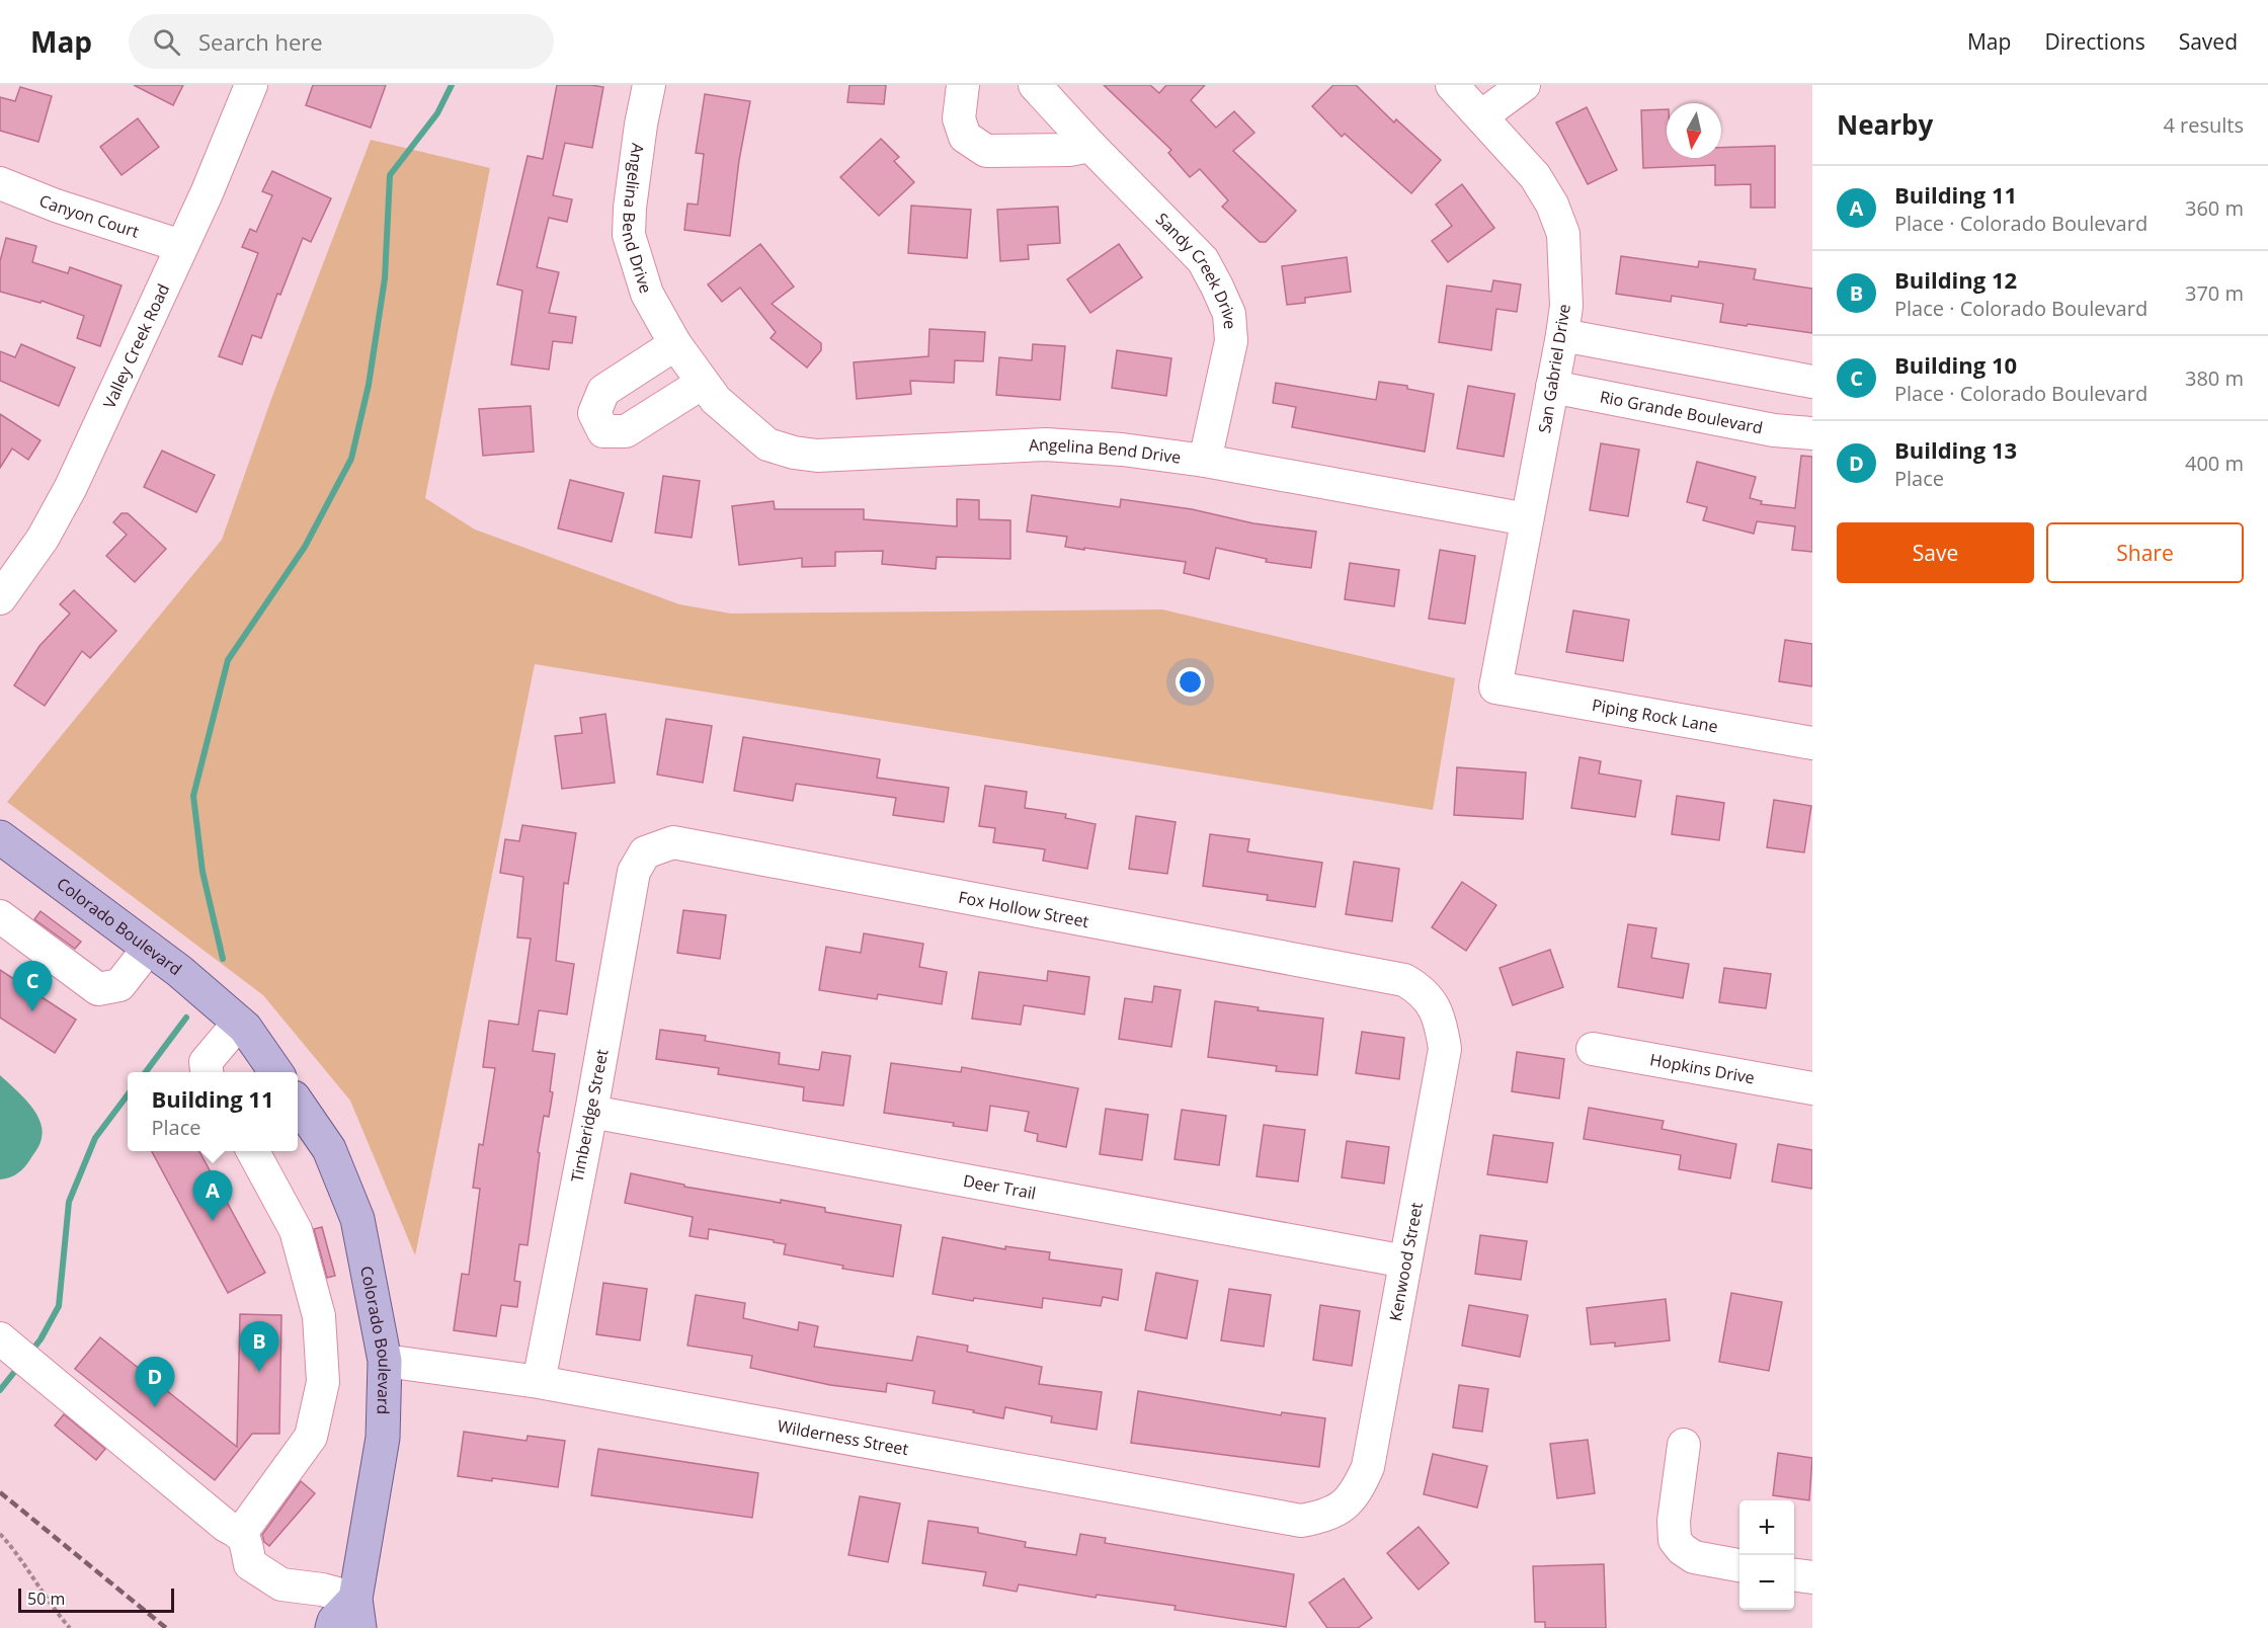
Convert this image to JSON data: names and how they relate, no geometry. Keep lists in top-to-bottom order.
{
  "streets": {
    "main road": ["Colorado Boulevard"],
    "street": [
      "Canyon Court",
      "Angelina Bend Drive",
      "Sandy Creek Drive",
      "Valley Creek Road",
      "San Gabriel Drive",
      "Rio Grande Boulevard",
      "Piping Rock Lane",
      "Fox Hollow Street",
      "Hopkins Drive",
      "Timberidge Street",
      "Deer Trail",
      "Kenwood Street",
      "Wilderness Street"
    ]
  },
  "crossings": [
    ["Canyon Court", "Valley Creek Road"],
    ["Angelina Bend Drive", "Sandy Creek Drive"],
    ["Angelina Bend Drive", "San Gabriel Drive"],
    ["San Gabriel Drive", "Rio Grande Boulevard"],
    ["San Gabriel Drive", "Piping Rock Lane"],
    ["Fox Hollow Street", "Timberidge Street"],
    ["Fox Hollow Street", "Kenwood Street"],
    ["Colorado Boulevard", "Wilderness Street"],
    ["Timberidge Street", "Deer Trail"],
    ["Timberidge Street", "Wilderness Street"],
    ["Deer Trail", "Kenwood Street"],
    ["Kenwood Street", "Wilderness Street"]
  ],
  "scale_bar": "50 m",
  "north": "bottom",
  "page": {
    "header": "Map",
    "search": "Search here",
    "nav": ["Map", "Directions", "Saved"],
    "heading": ["Nearby", "4 results"],
    "list": [
      {
        "mark": "A",
        "name": "Building 11",
        "note": "Place · Colorado Boulevard",
        "value": "360 m"
      },
      {
        "mark": "B",
        "name": "Building 12",
        "note": "Place · Colorado Boulevard",
        "value": "370 m"
      },
      {
        "mark": "C",
        "name": "Building 10",
        "note": "Place · Colorado Boulevard",
        "value": "380 m"
      },
      {
        "mark": "D",
        "name": "Building 13",
        "note": "Place",
        "value": "400 m"
      }
    ],
    "buttons": ["Save", "Share"],
    "pins": [
      "C",
      "A",
      "B",
      "D"
    ],
    "popup": ["Building 11", "Place"],
    "map_buttons": ["+", "−"],
    "scale": "50 m"
  }
}
